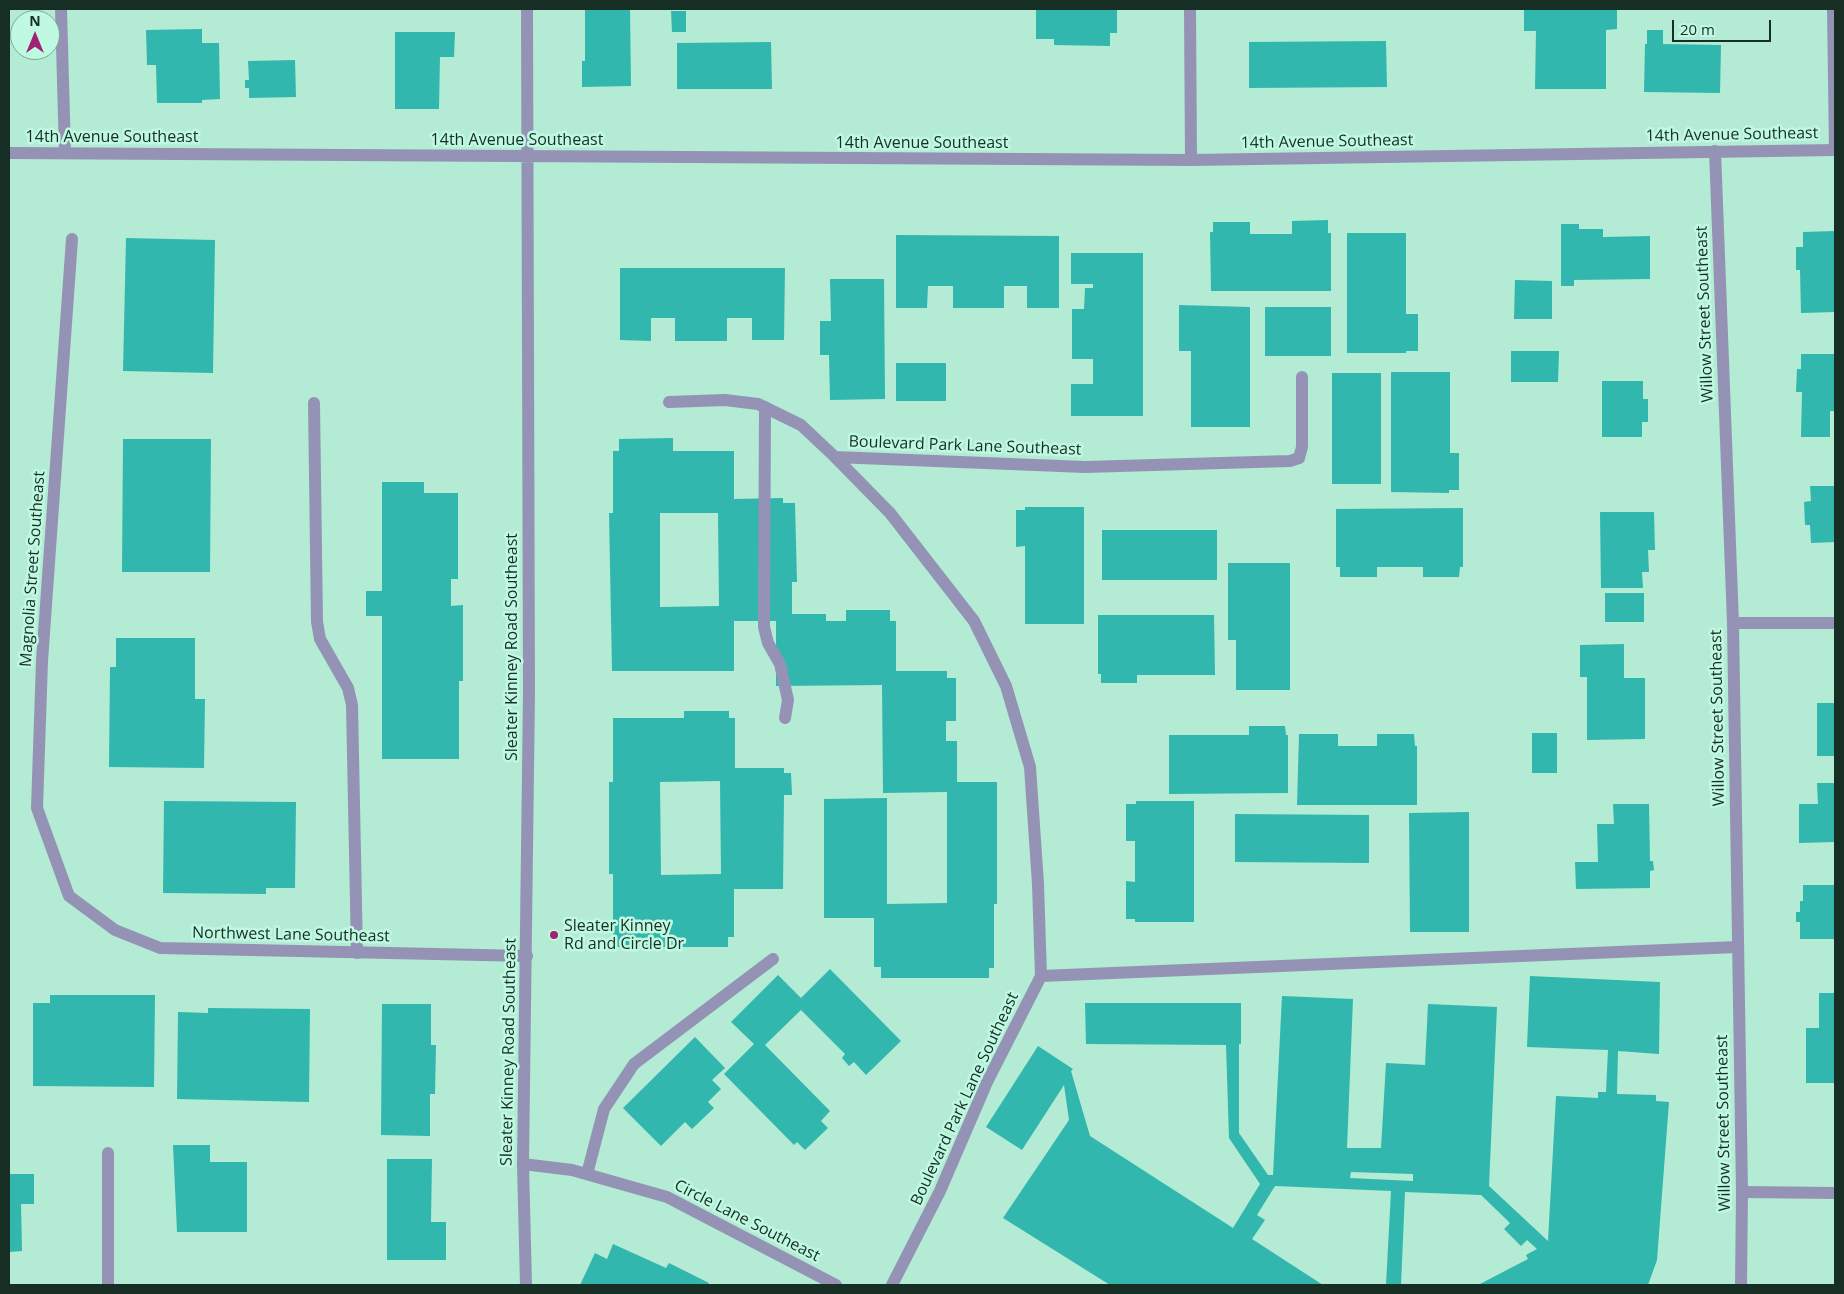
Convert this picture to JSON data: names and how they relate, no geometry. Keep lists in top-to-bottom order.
{
  "streets": {
    "street": [
      "14th Avenue Southeast",
      "Willow Street Southeast",
      "Boulevard Park Lane Southeast",
      "Magnolia Street Southeast",
      "Sleater Kinney Road Southeast",
      "Northwest Lane Southeast",
      "Circle Lane Southeast"
    ]
  },
  "crossings": [
    ["14th Avenue Southeast", "Willow Street Southeast"],
    ["14th Avenue Southeast", "Sleater Kinney Road Southeast"],
    ["Magnolia Street Southeast", "Northwest Lane Southeast"],
    ["Sleater Kinney Road Southeast", "Northwest Lane Southeast"],
    ["Sleater Kinney Road Southeast", "Circle Lane Southeast"]
  ],
  "places": ["Sleater Kinney Rd and Circle Dr"],
  "scale_bar": "20 m",
  "north": "top"
}
